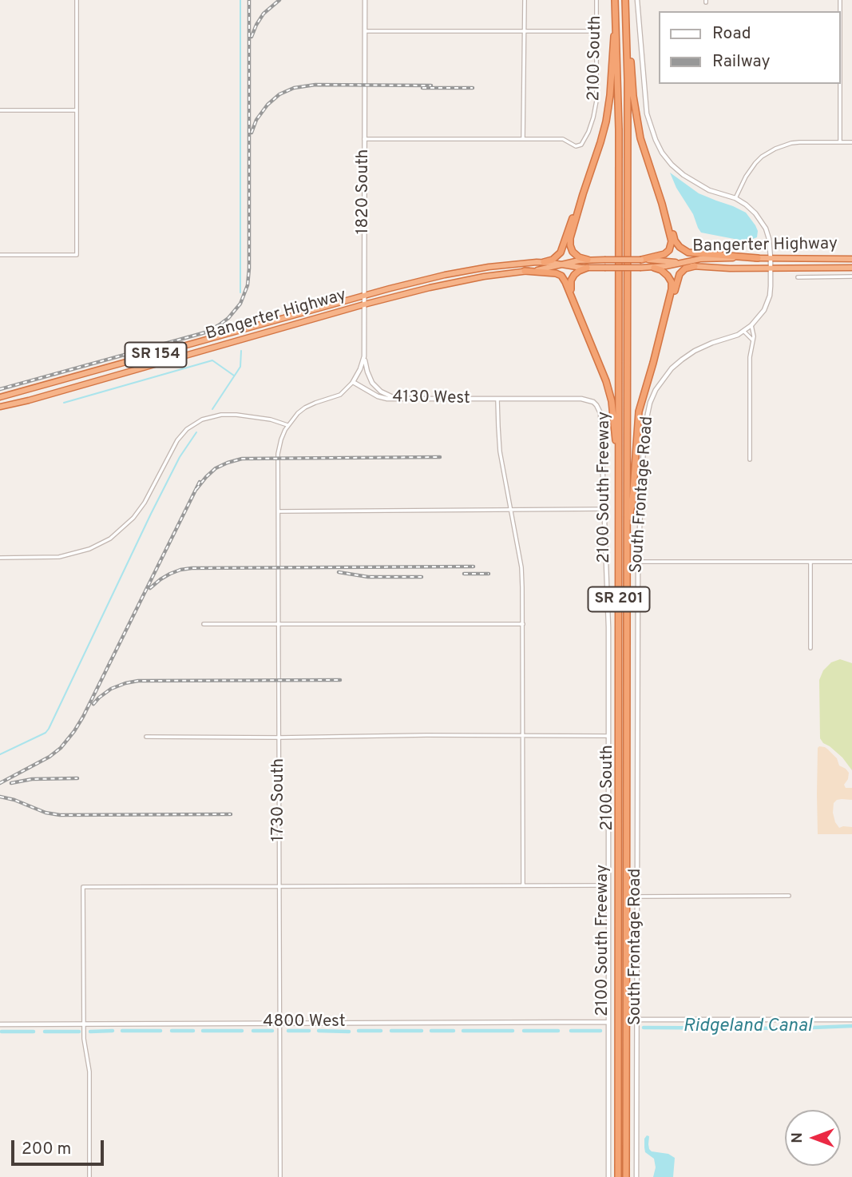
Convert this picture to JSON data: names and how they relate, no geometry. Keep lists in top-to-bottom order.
{
  "streets": {
    "highway": [
      "Bangerter Highway",
      "SR 154",
      "2100 South Freeway",
      "SR 201"
    ],
    "street": [
      "2100 South",
      "1820 South",
      "4130 West",
      "South Frontage Road",
      "1730 South",
      "4800 West"
    ]
  },
  "crossings": [
    ["2100 South", "4130 West"],
    ["2100 South", "4800 West"],
    ["1820 South", "Bangerter Highway"],
    ["1820 South", "4130 West"],
    ["Bangerter Highway", "South Frontage Road"],
    ["1730 South", "4800 West"]
  ],
  "water": ["Ridgeland Canal"],
  "legend": ["Road", "Railway"],
  "scale_bar": "200 m",
  "north": "left"
}
